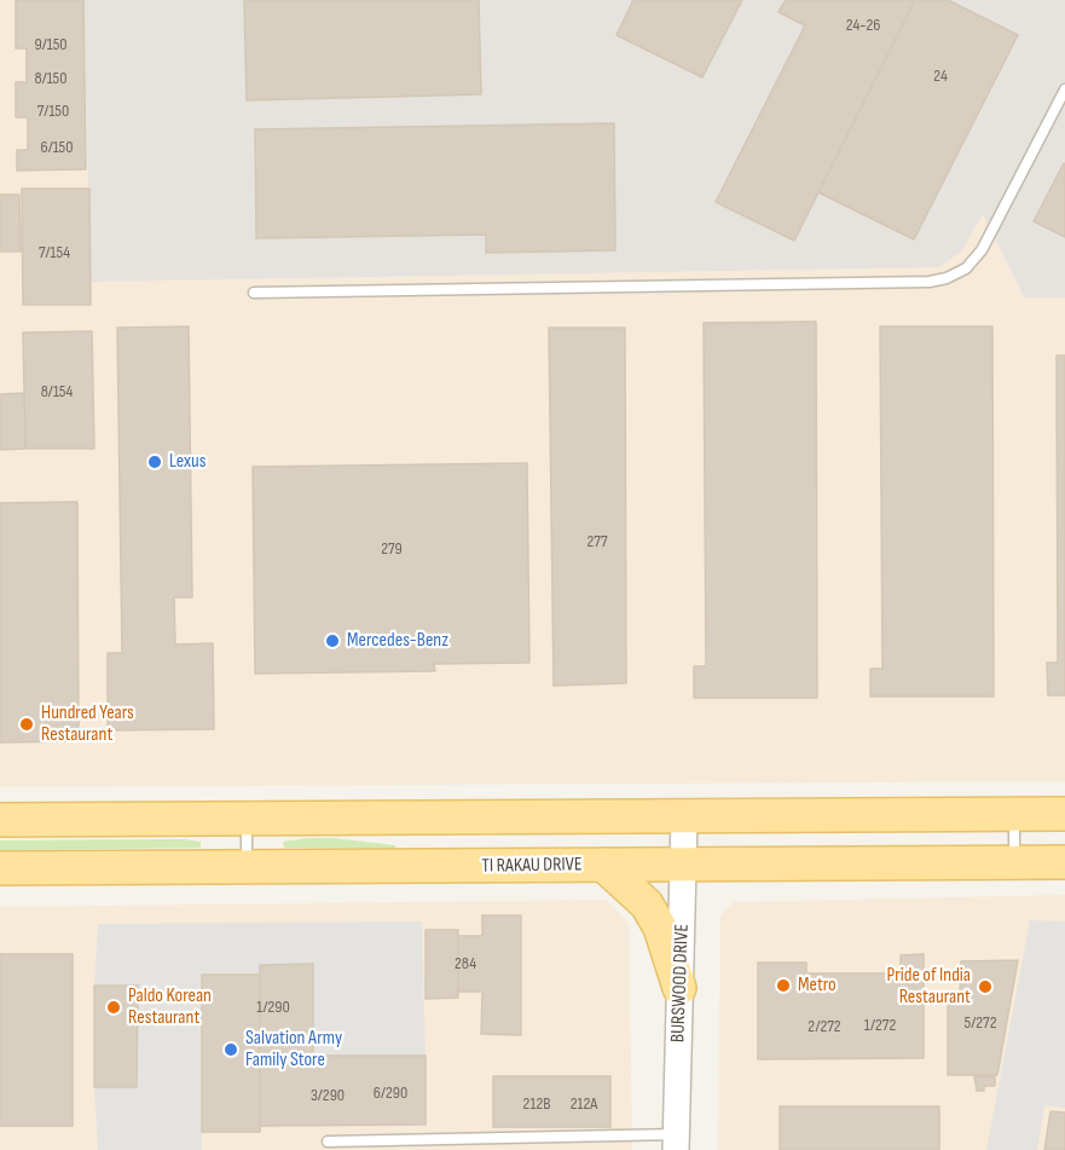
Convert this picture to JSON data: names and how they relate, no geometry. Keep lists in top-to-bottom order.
{
  "streets": {
    "main road": ["TI RAKAU DRIVE"],
    "street": ["BURSWOOD DRIVE"]
  },
  "crossings": [
    ["TI RAKAU DRIVE", "BURSWOOD DRIVE"]
  ],
  "places": [
    "Lexus",
    "Mercedes-Benz",
    "Hundred Years Restaurant",
    "Metro",
    "Pride of India Restaurant",
    "Paldo Korean Restaurant",
    "Salvation Army Family Store"
  ],
  "house_numbers": [
    "24-26",
    "9/150",
    "24",
    "8/150",
    "7/150",
    "6/150",
    "7/154",
    "8/154",
    "277",
    "279",
    "284",
    "1/290",
    "5/272",
    "1/272",
    "2/272",
    "6/290",
    "3/290",
    "212B",
    "212A"
  ]
}
